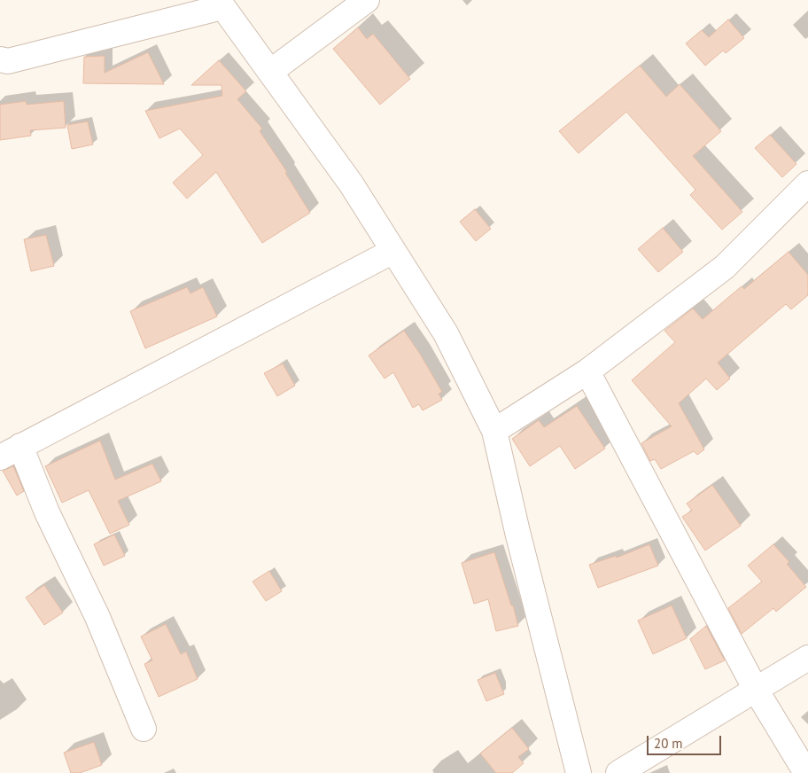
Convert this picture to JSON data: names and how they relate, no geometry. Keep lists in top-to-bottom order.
{
  "scale_bar": "20 m"
}
